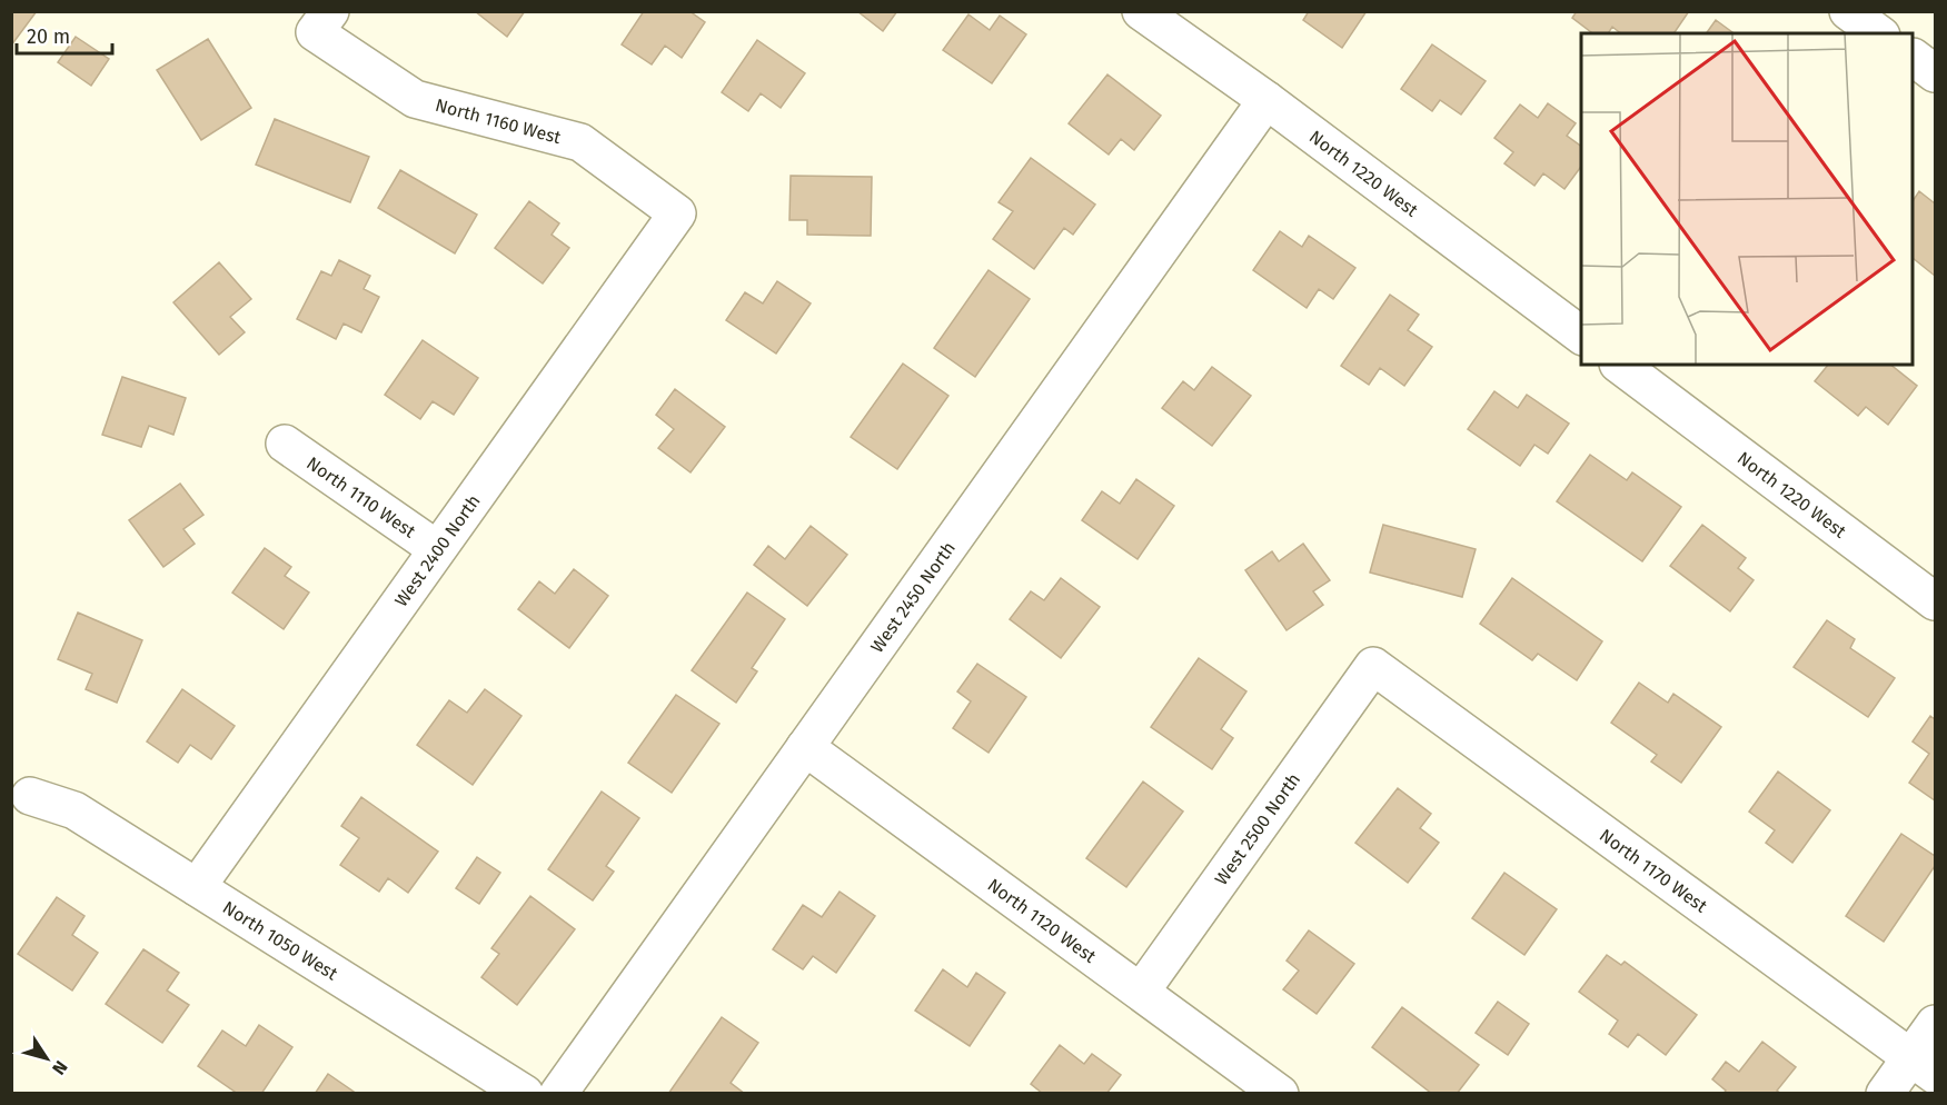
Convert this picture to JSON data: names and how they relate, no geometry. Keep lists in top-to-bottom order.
{
  "streets": {
    "street": [
      "North 1160 West",
      "North 1220 West",
      "North 1110 West",
      "West 2400 North",
      "West 2450 North",
      "West 2500 North",
      "North 1170 West",
      "North 1120 West",
      "North 1050 West"
    ]
  },
  "crossings": [
    ["North 1160 West", "West 2400 North"],
    ["North 1220 West", "West 2450 North"],
    ["North 1110 West", "West 2400 North"],
    ["West 2400 North", "North 1050 West"],
    ["West 2450 North", "North 1120 West"],
    ["West 2500 North", "North 1170 West"],
    ["West 2500 North", "North 1120 West"]
  ],
  "scale_bar": "20 m",
  "north": "bottom right"
}
